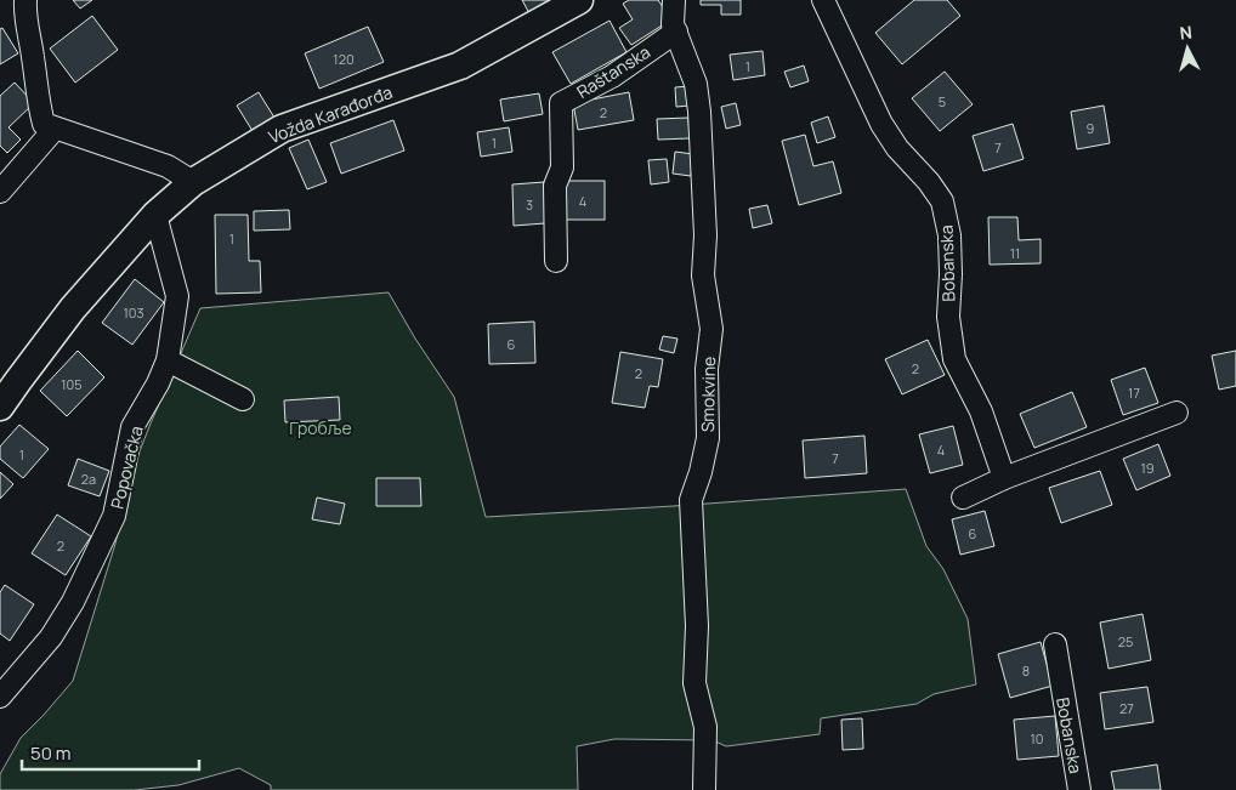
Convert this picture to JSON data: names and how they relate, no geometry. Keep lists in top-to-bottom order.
{
  "streets": {
    "street": [
      "Raštanska",
      "Vožda Karađorđa",
      "Bobanska",
      "Smokvine",
      "Popovačka"
    ]
  },
  "crossings": [
    ["Raštanska", "Smokvine"],
    ["Vožda Karađorđa", "Popovačka"]
  ],
  "parks": ["Гробље"],
  "house_numbers": [
    "120",
    "1",
    "5",
    "2",
    "9",
    "1",
    "7",
    "4",
    "3",
    "1",
    "11",
    "103",
    "6",
    "2",
    "2",
    "105",
    "17",
    "4",
    "1",
    "7",
    "19",
    "2a",
    "6",
    "2",
    "25",
    "8",
    "27",
    "10"
  ],
  "scale_bar": "50 m",
  "north": "top"
}
